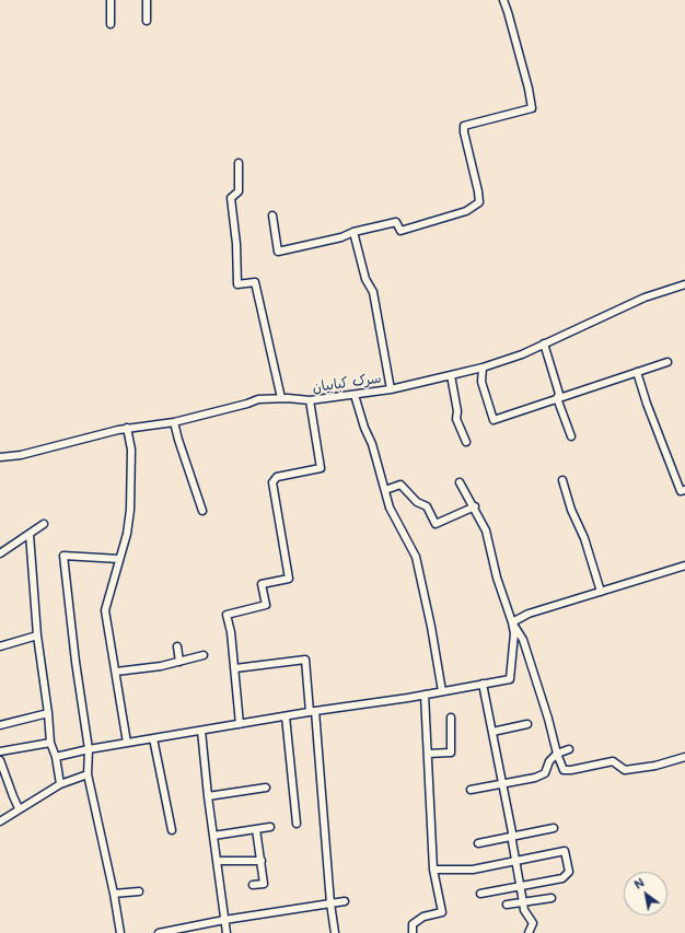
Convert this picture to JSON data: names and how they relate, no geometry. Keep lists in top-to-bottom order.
{
  "streets": {
    "street": ["سرک کبابیان"]
  },
  "north": "top left"
}
